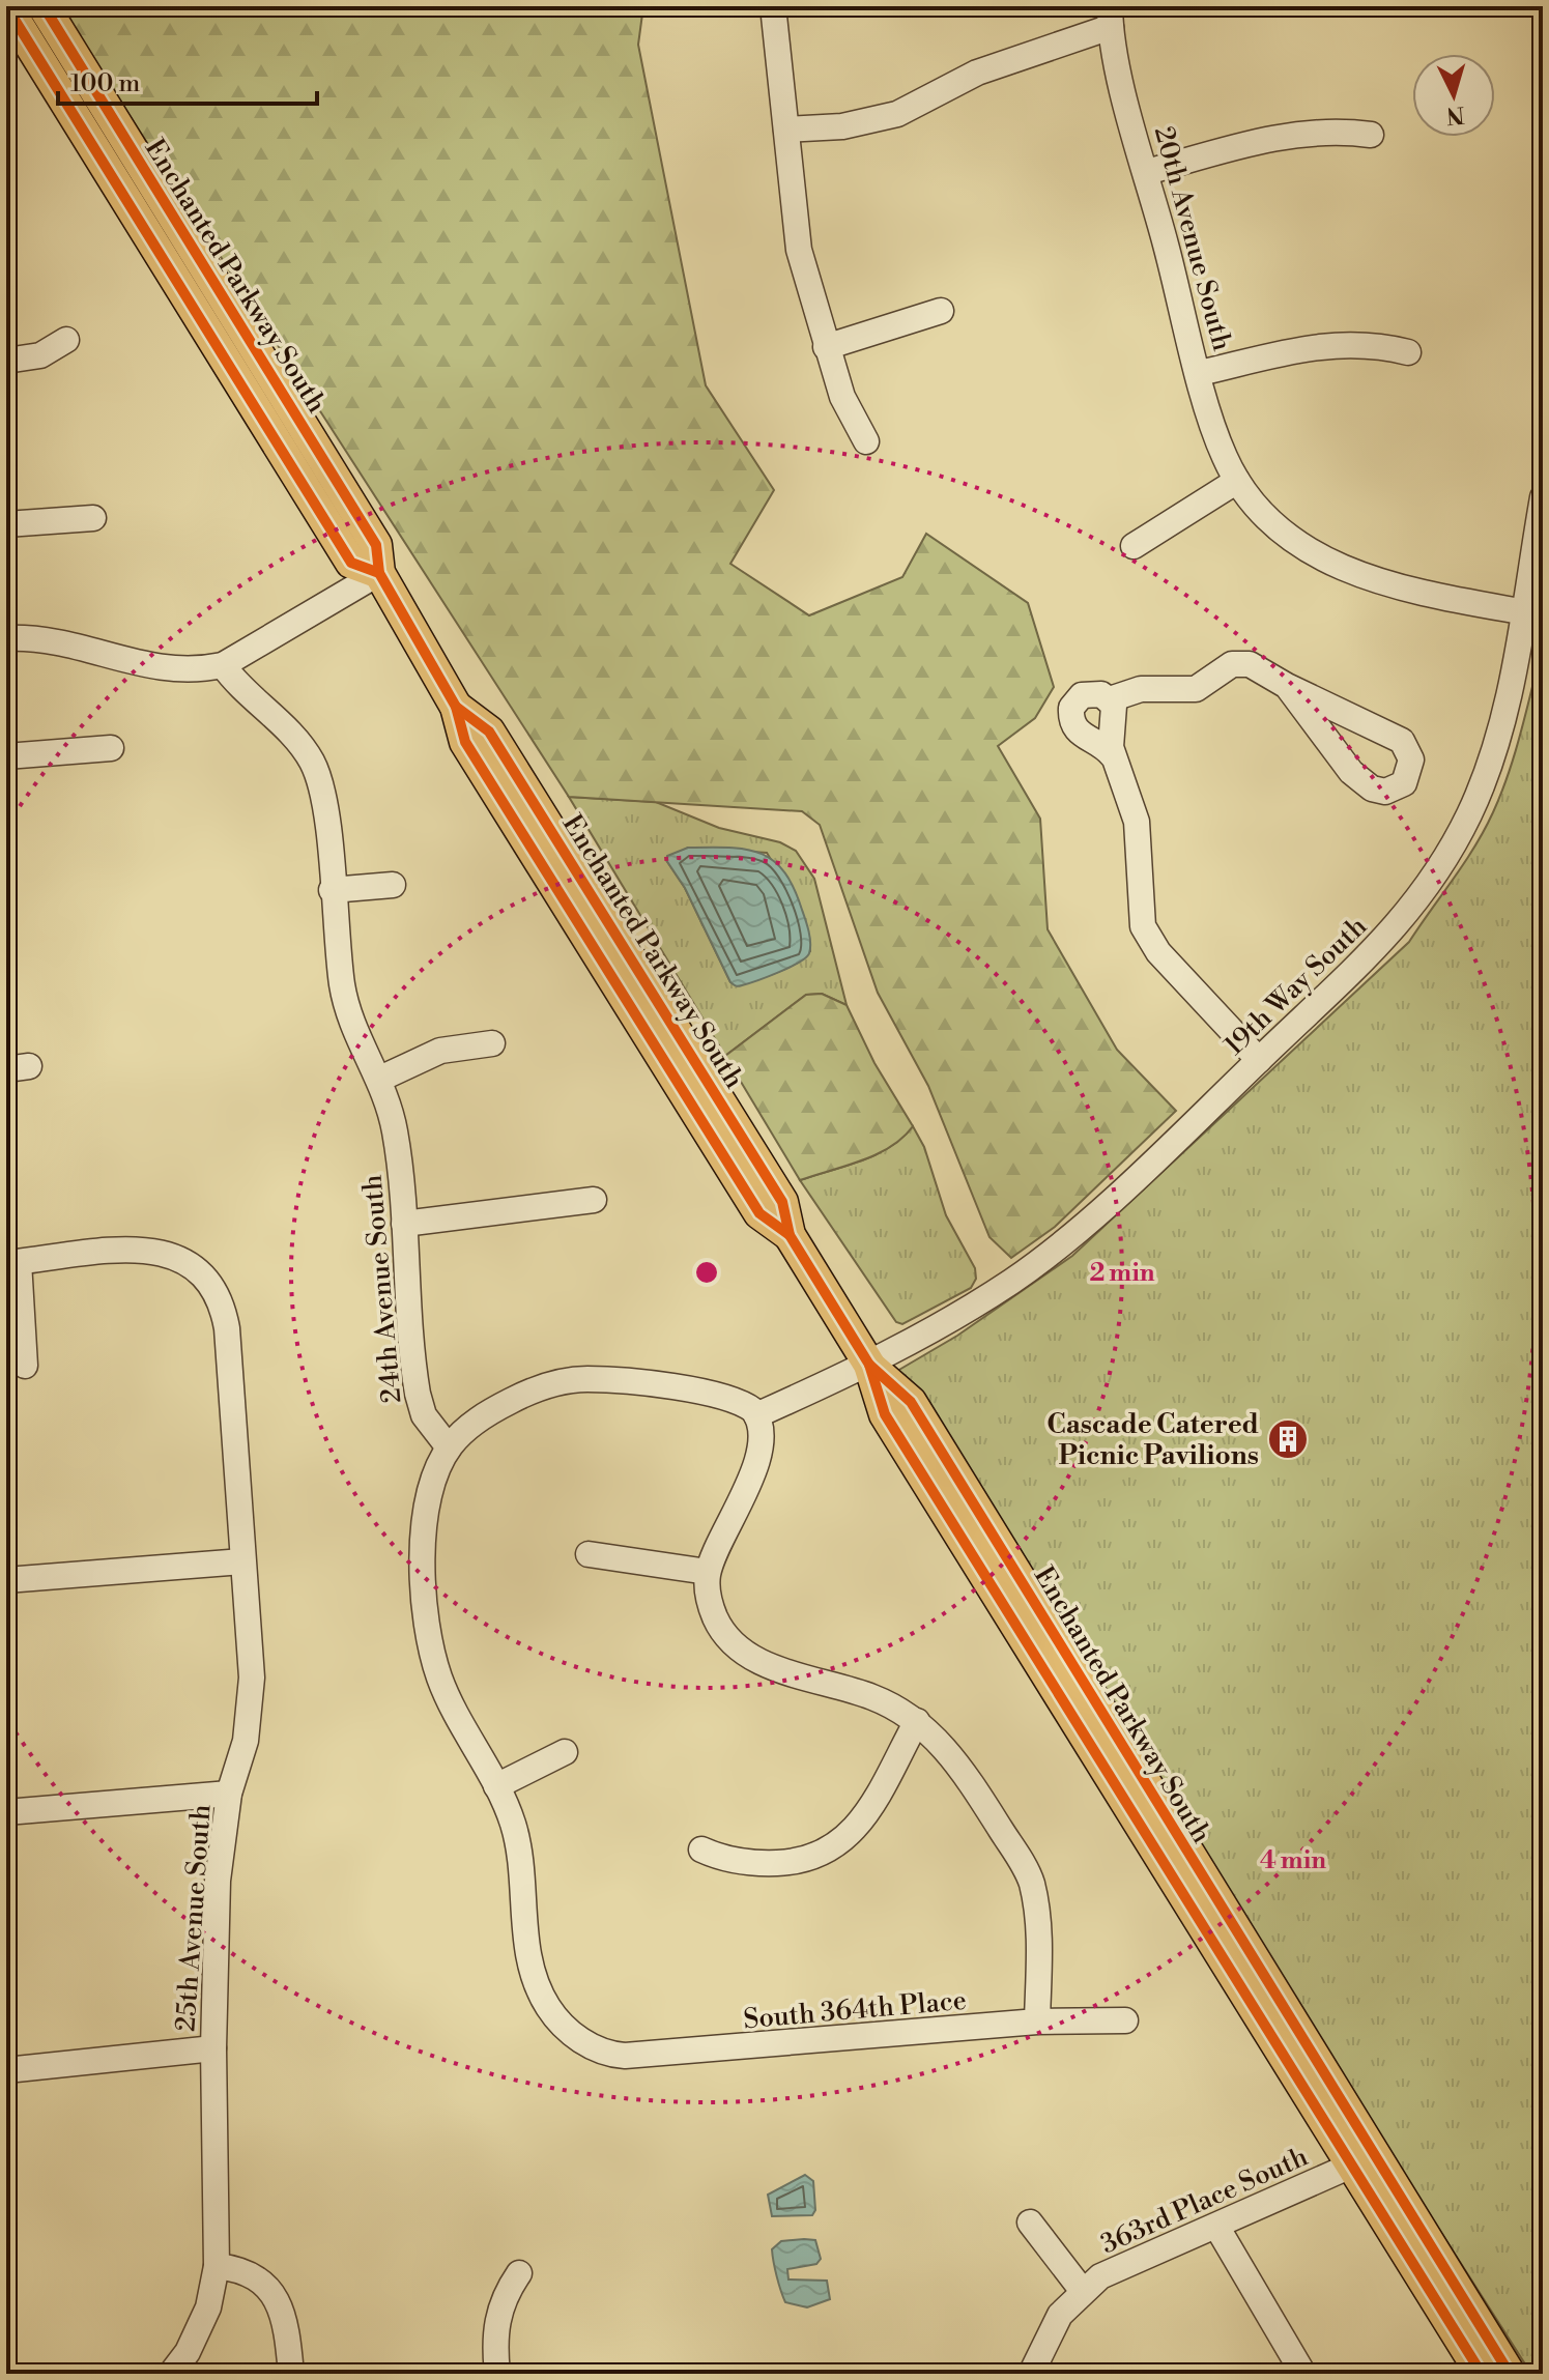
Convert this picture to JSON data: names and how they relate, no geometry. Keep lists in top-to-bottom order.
{
  "streets": {
    "main road": ["Enchanted Parkway South"],
    "street": [
      "20th Avenue South",
      "19th Way South",
      "24th Avenue South",
      "25th Avenue South",
      "South 364th Place",
      "363rd Place South"
    ]
  },
  "crossings": [
    ["20th Avenue South", "19th Way South"],
    ["Enchanted Parkway South", "19th Way South"],
    ["Enchanted Parkway South", "363rd Place South"]
  ],
  "places": {
    "building": ["Cascade Catered Picnic Pavilions"]
  },
  "scale_bar": "100 m",
  "north": "bottom",
  "rings": ["2 min", "4 min"]
}
